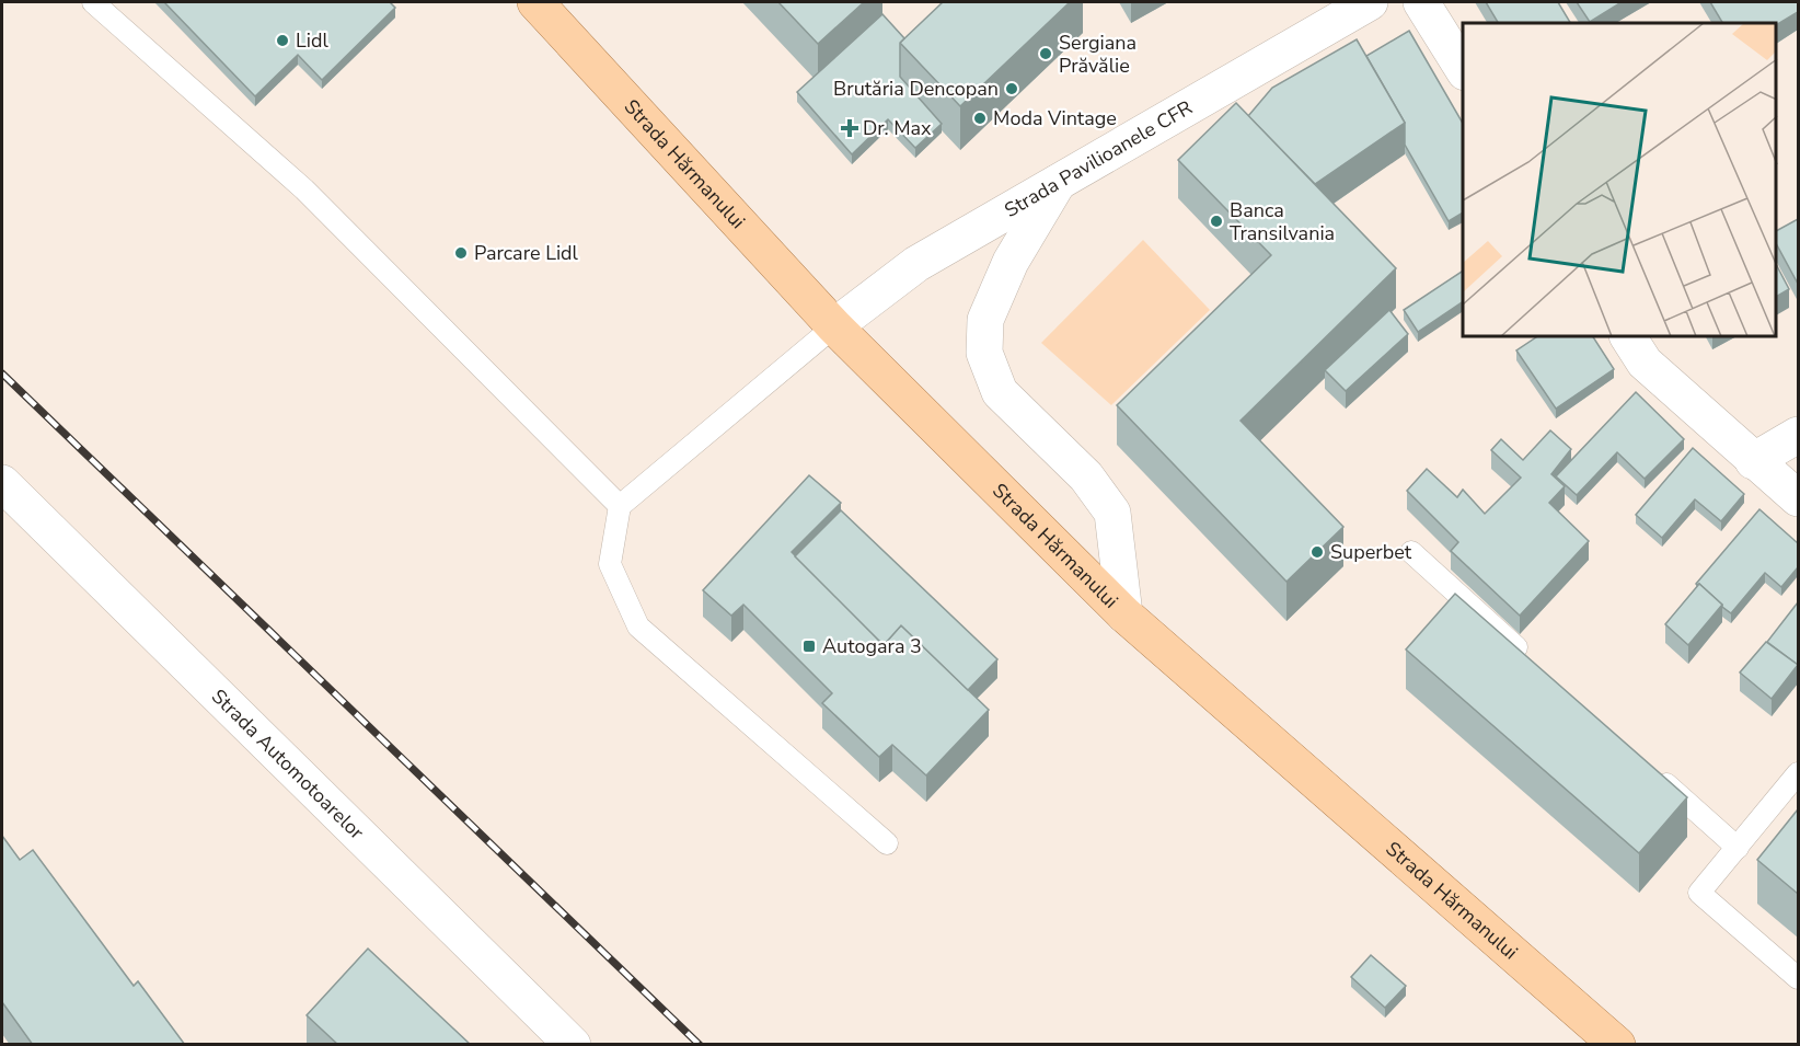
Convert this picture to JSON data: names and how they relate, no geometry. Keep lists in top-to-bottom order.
{
  "streets": {
    "main road": ["Strada Hărmanului"],
    "street": ["Strada Pavilioanele CFR", "Strada Automotoarelor"]
  },
  "crossings": [
    ["Strada Pavilioanele CFR", "Strada Hărmanului"]
  ],
  "places": {
    "other": [
      "Lidl",
      "Sergiana Prăvălie",
      "Brutăria Dencopan",
      "Moda Vintage",
      "Banca Transilvania",
      "Parcare Lidl",
      "Superbet"
    ],
    "health": ["Dr. Max"],
    "transit": ["Autogara 3"]
  }
}
